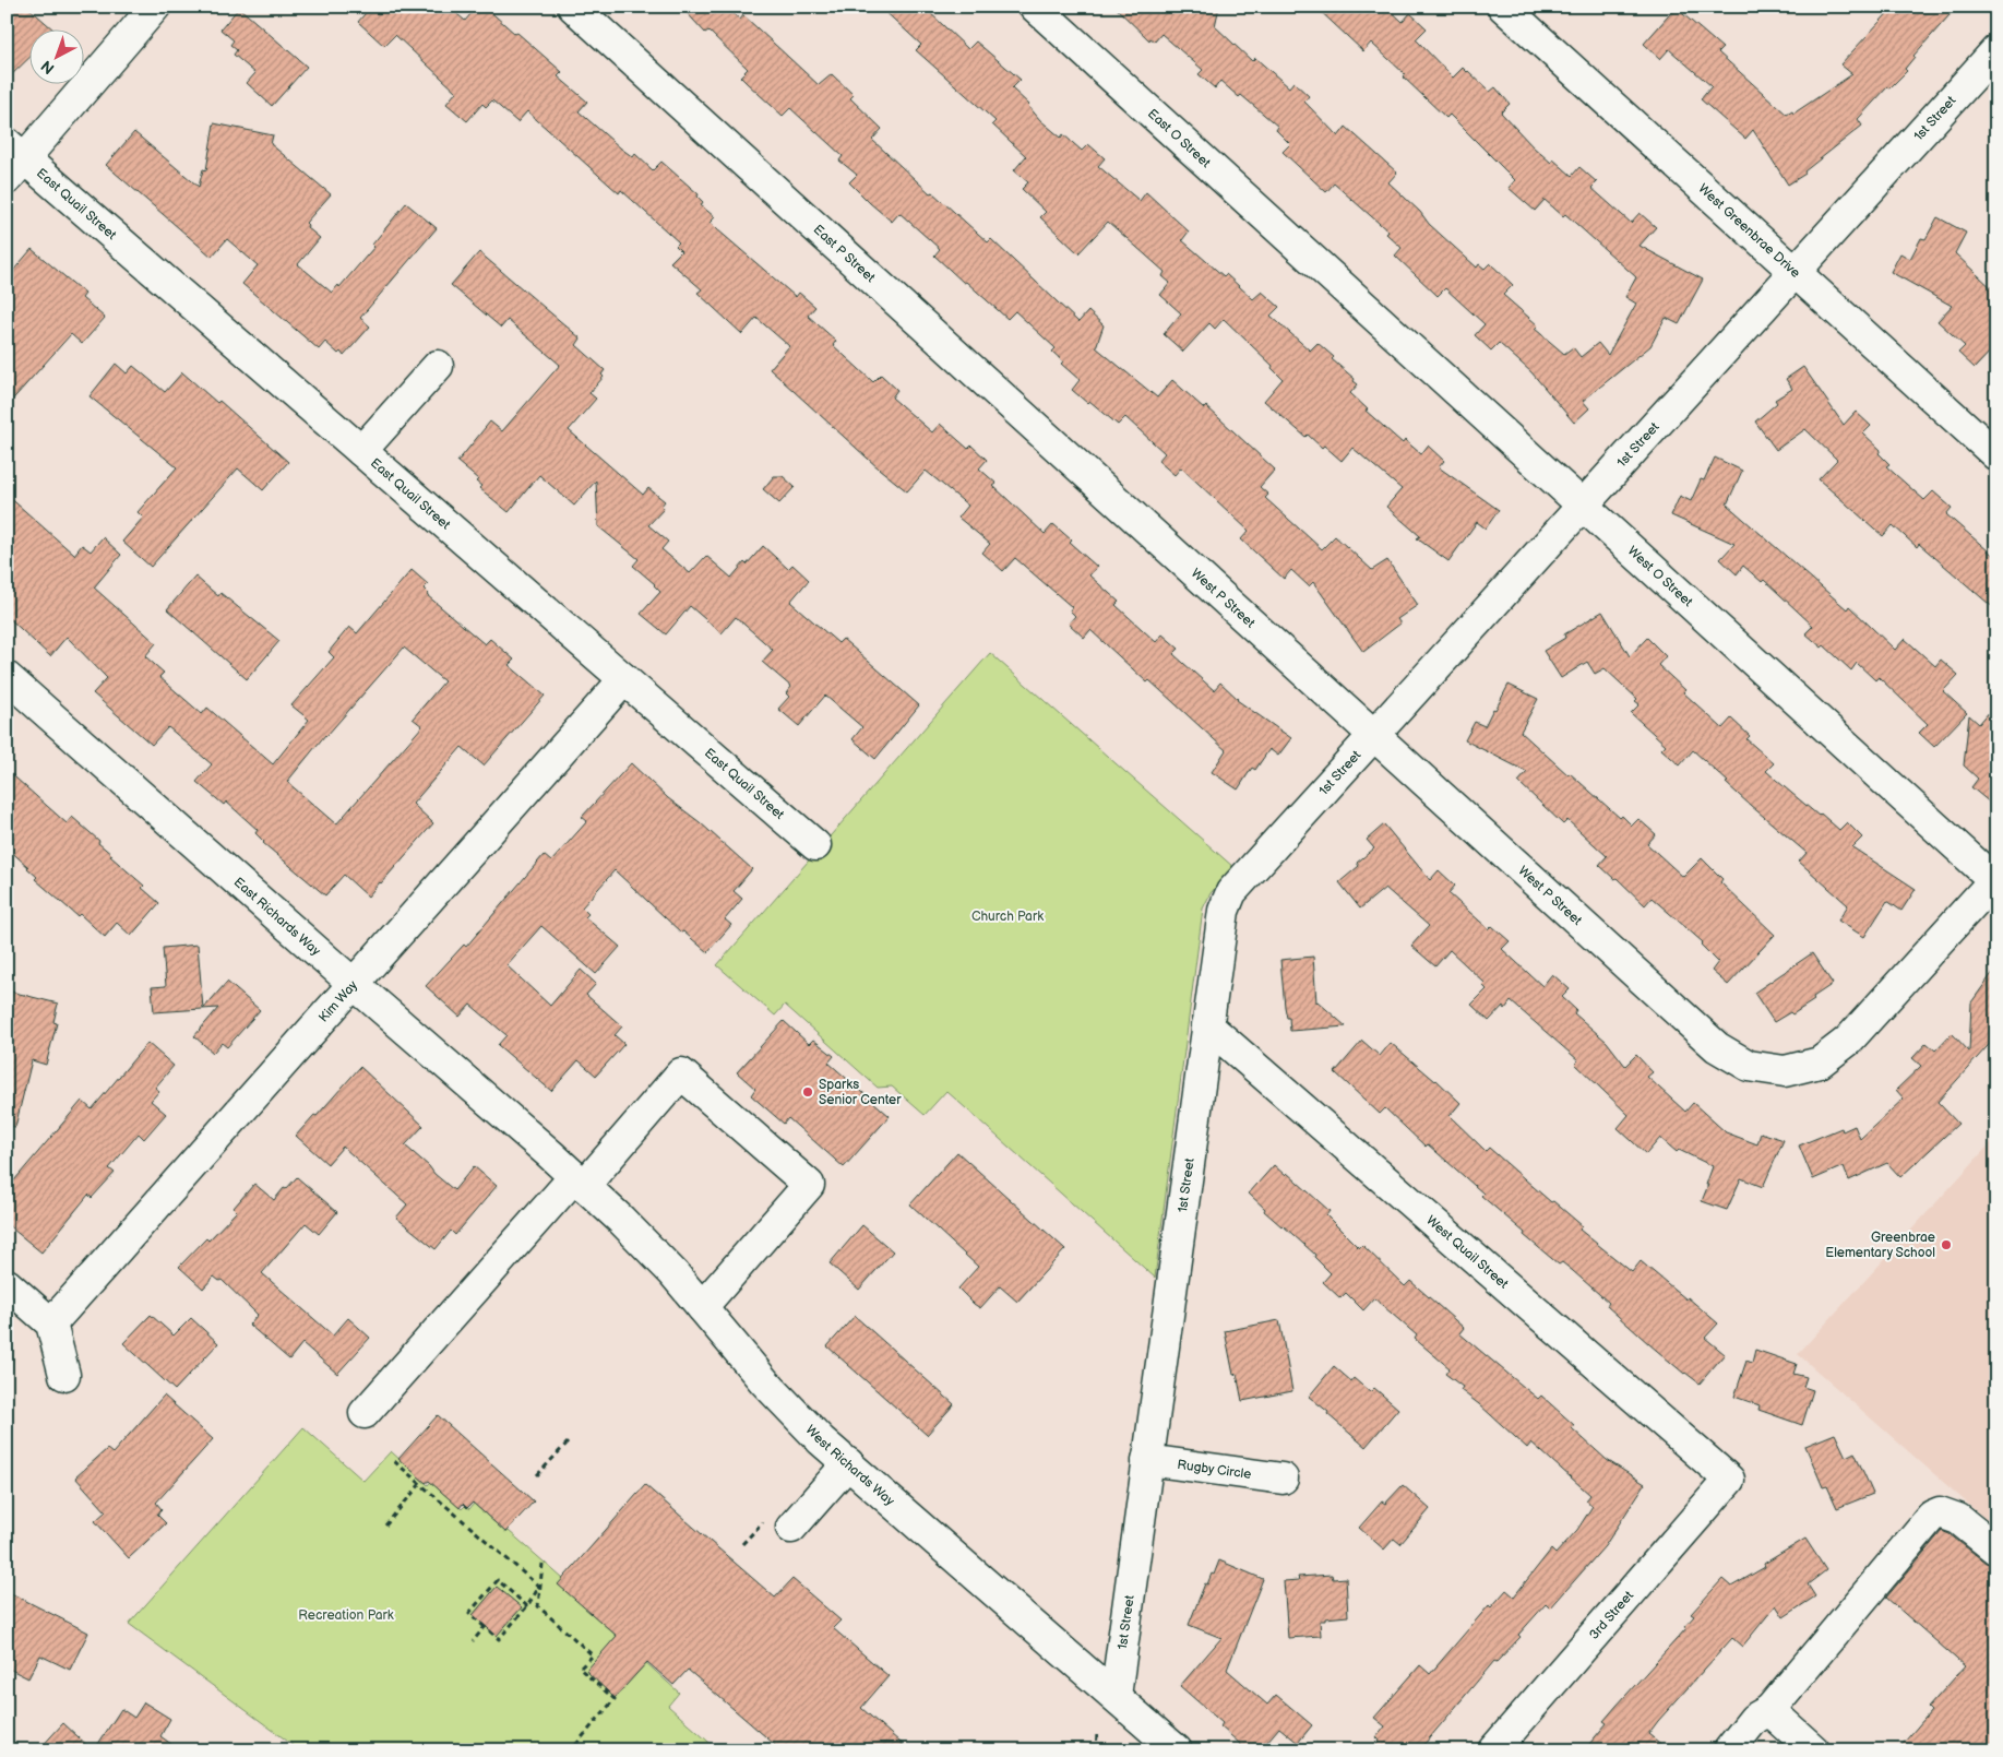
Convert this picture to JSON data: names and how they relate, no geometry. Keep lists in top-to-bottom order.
{
  "streets": {
    "street": [
      "1st Street",
      "East O Street",
      "East Quail Street",
      "West Greenbrae Drive",
      "East P Street",
      "West O Street",
      "West P Street",
      "East Richards Way",
      "Kim Way",
      "West Quail Street",
      "West Richards Way",
      "Rugby Circle",
      "3rd Street"
    ]
  },
  "crossings": [
    ["1st Street", "West Greenbrae Drive"],
    ["1st Street", "West O Street"],
    ["1st Street", "West P Street"],
    ["1st Street", "West Quail Street"],
    ["1st Street", "West Richards Way"],
    ["1st Street", "Rugby Circle"],
    ["East O Street", "West O Street"],
    ["East Quail Street", "Kim Way"],
    ["East P Street", "West P Street"],
    ["West O Street", "West P Street"],
    ["East Richards Way", "Kim Way"],
    ["East Richards Way", "West Richards Way"],
    ["West Quail Street", "3rd Street"]
  ],
  "parks": ["Church Park", "Recreation Park"],
  "places": ["Sparks Senior Center", "Greenbrae Elementary School"],
  "north": "bottom left"
}
